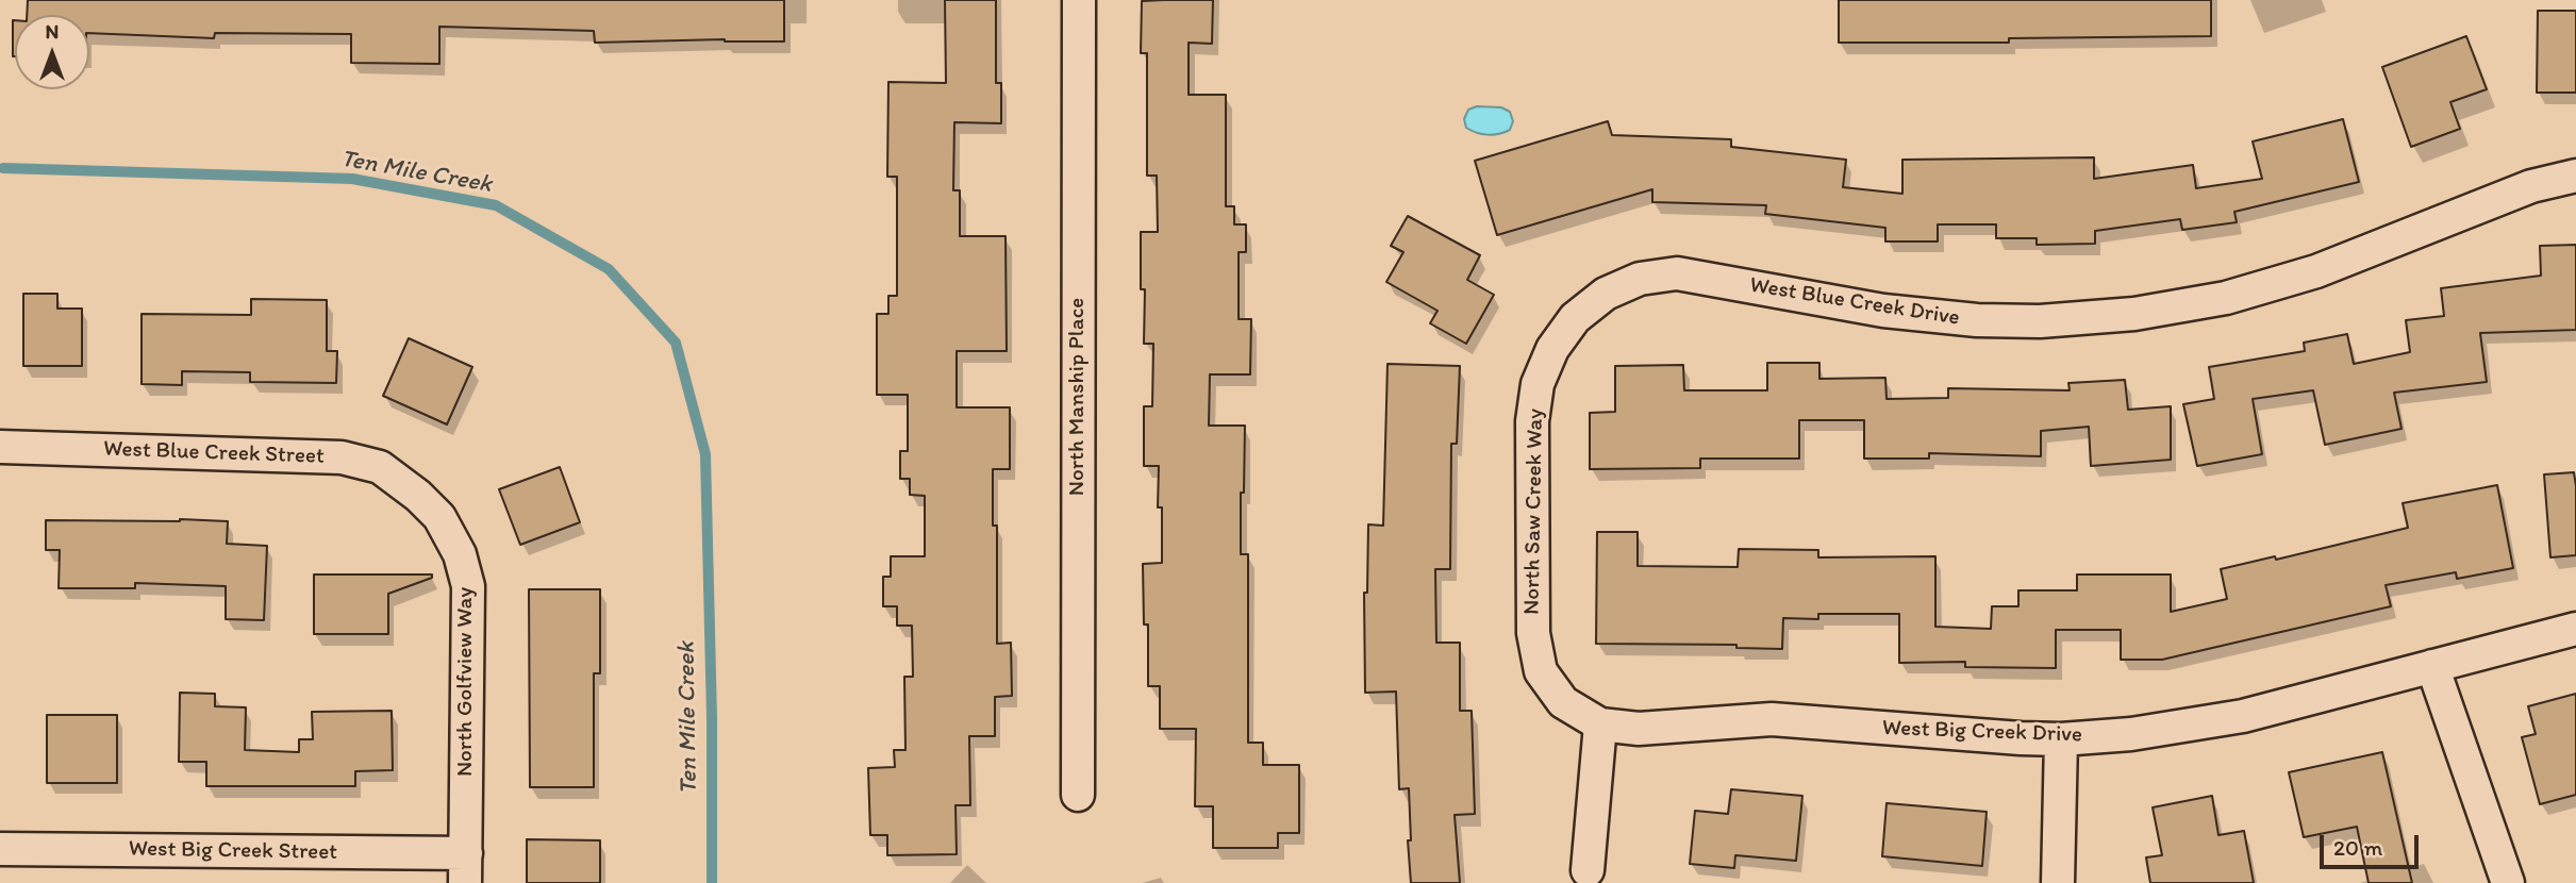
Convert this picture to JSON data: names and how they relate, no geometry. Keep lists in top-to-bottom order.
{
  "streets": {
    "street": [
      "West Blue Creek Drive",
      "North Manship Place",
      "West Blue Creek Street",
      "North Saw Creek Way",
      "North Golfview Way",
      "West Big Creek Drive",
      "West Big Creek Street"
    ]
  },
  "crossings": [
    ["West Blue Creek Drive", "North Saw Creek Way"],
    ["West Blue Creek Street", "North Golfview Way"],
    ["North Saw Creek Way", "West Big Creek Drive"],
    ["North Golfview Way", "West Big Creek Street"]
  ],
  "water": ["Ten Mile Creek"],
  "scale_bar": "20 m",
  "north": "top"
}
